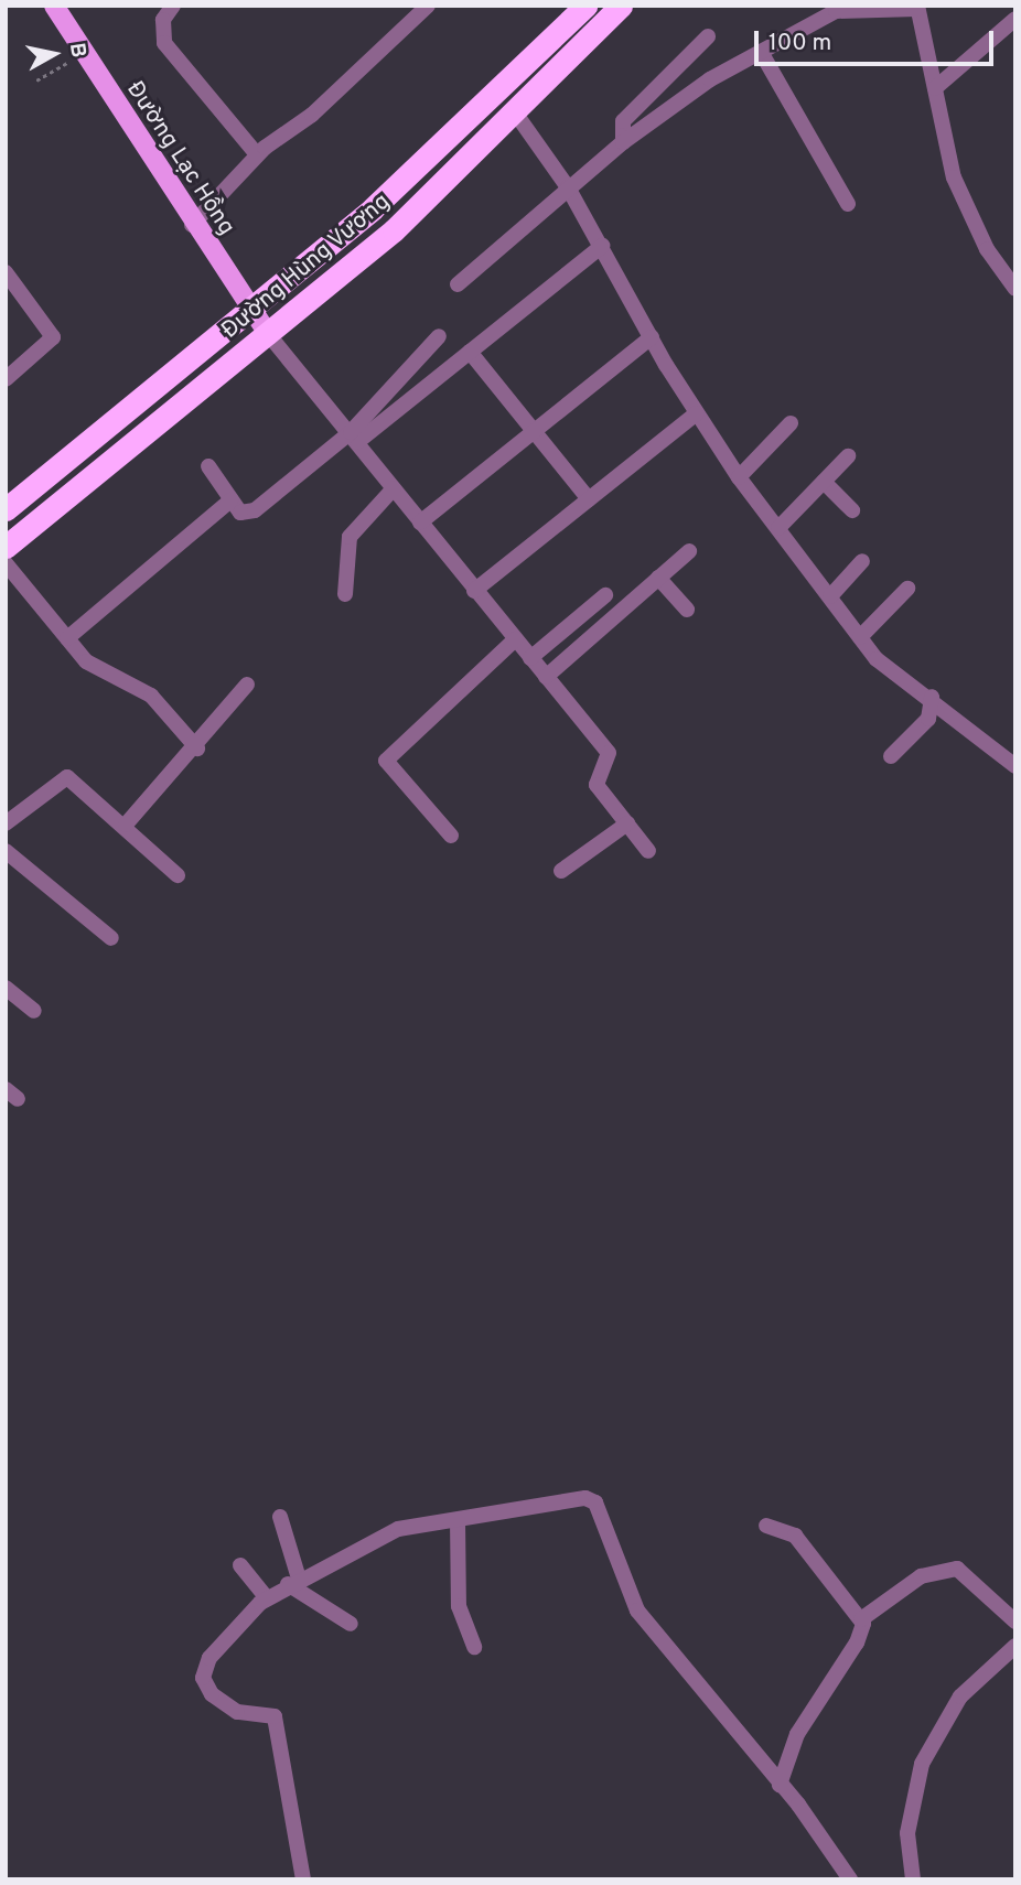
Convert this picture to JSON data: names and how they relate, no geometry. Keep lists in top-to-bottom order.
{
  "streets": {
    "highway": ["Đường Hùng Vương"],
    "main road": ["Đường Lạc Hồng"]
  },
  "crossings": [
    ["Đường Lạc Hồng", "Đường Hùng Vương"]
  ],
  "scale_bar": "100 m",
  "north": "right"
}
